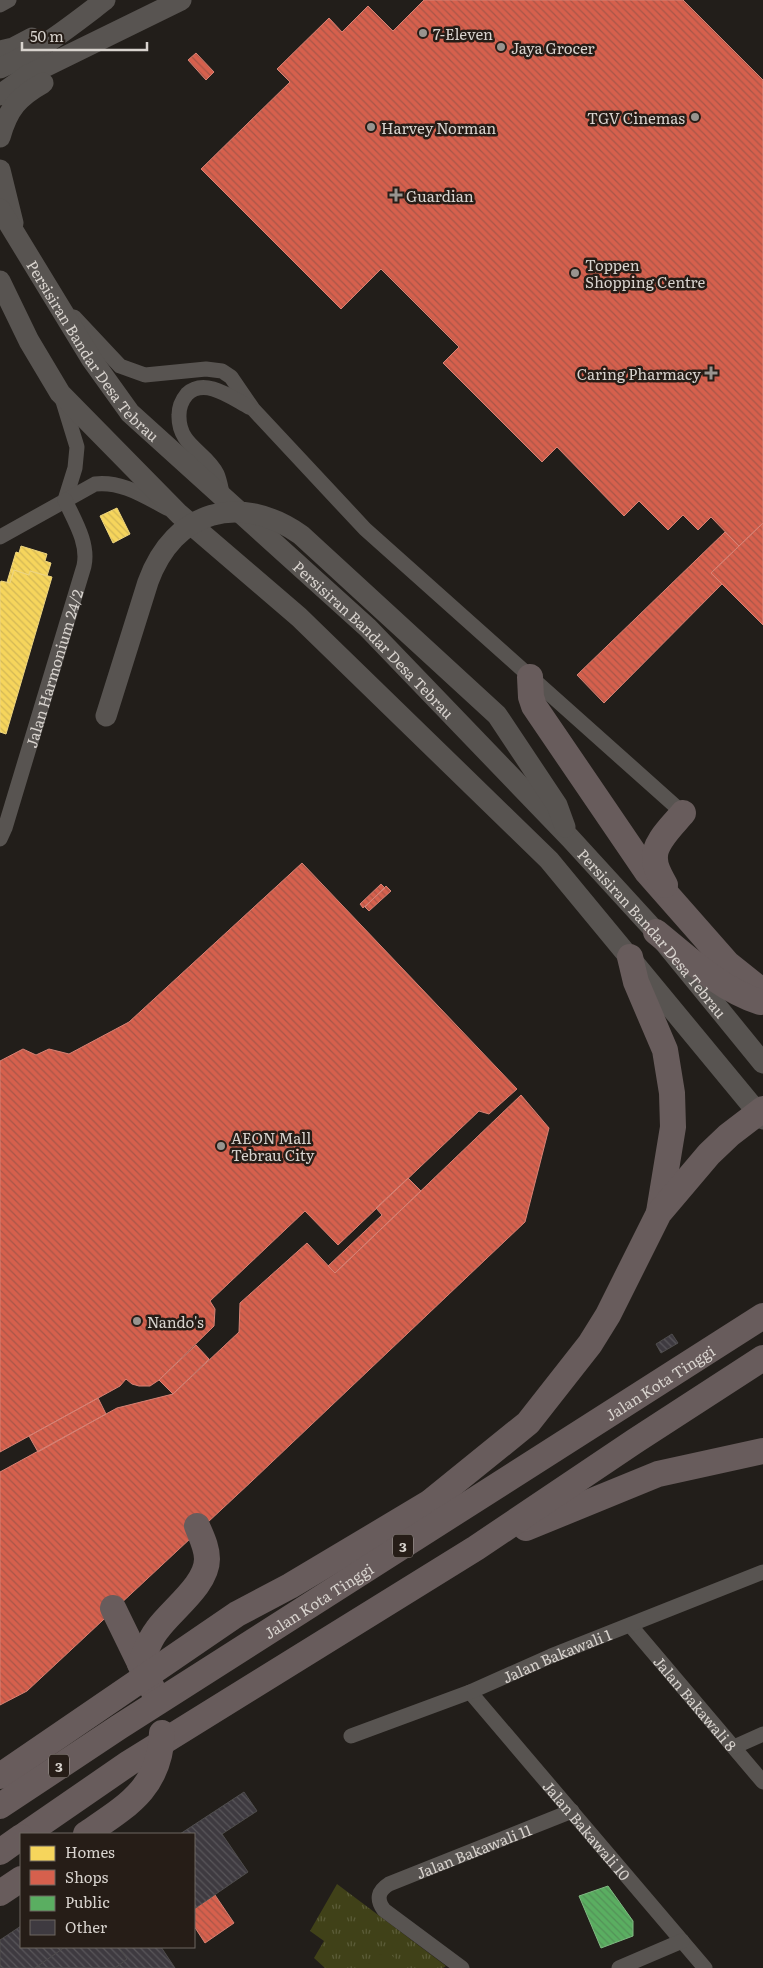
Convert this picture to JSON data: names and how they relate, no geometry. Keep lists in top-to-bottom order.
{
  "streets": {
    "highway": ["Jalan Kota Tinggi", "3"],
    "main road": ["Persisiran Bandar Desa Tebrau"],
    "street": [
      "Jalan Harmonium 24/2",
      "Jalan Bakawali 1",
      "Jalan Bakawali 8",
      "Jalan Bakawali 10",
      "Jalan Bakawali 11"
    ]
  },
  "crossings": [
    ["Jalan Bakawali 1", "Jalan Bakawali 8"],
    ["Jalan Bakawali 1", "Jalan Bakawali 10"],
    ["Jalan Bakawali 10", "Jalan Bakawali 11"]
  ],
  "places": {
    "other": [
      "7-Eleven",
      "Jaya Grocer",
      "TGV Cinemas",
      "Harvey Norman",
      "Toppen Shopping Centre",
      "AEON Mall Tebrau City",
      "Nando's"
    ],
    "health": ["Guardian", "Caring Pharmacy"]
  },
  "legend": [
    "Homes",
    "Shops",
    "Public",
    "Other"
  ],
  "scale_bar": "50 m"
}
